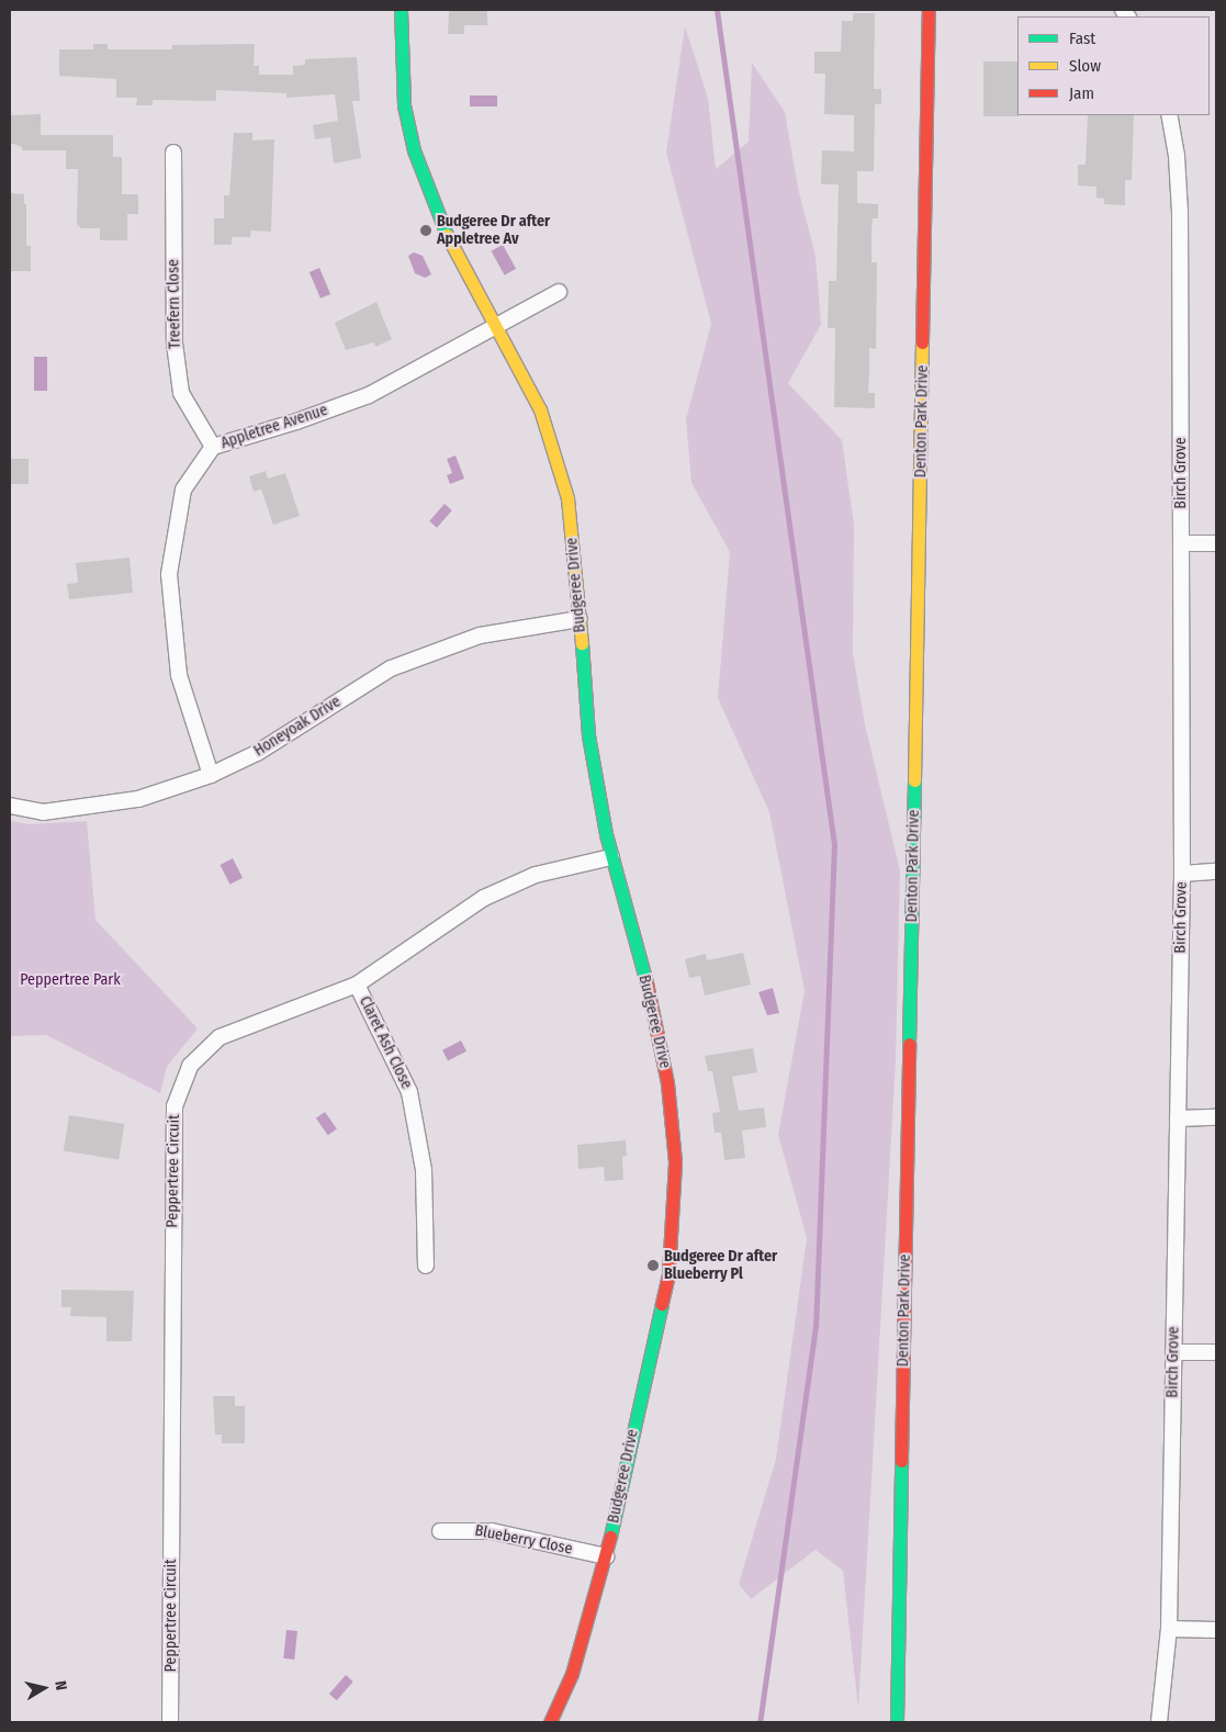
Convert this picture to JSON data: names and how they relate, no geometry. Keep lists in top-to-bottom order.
{
  "streets": {
    "street": [
      "Treefern Close",
      "Denton Park Drive",
      "Appletree Avenue",
      "Birch Grove",
      "Budgeree Drive",
      "Honeyoak Drive",
      "Claret Ash Close",
      "Peppertree Circuit",
      "Blueberry Close"
    ]
  },
  "crossings": [
    ["Treefern Close", "Appletree Avenue"],
    ["Appletree Avenue", "Budgeree Drive"],
    ["Appletree Avenue", "Honeyoak Drive"],
    ["Budgeree Drive", "Honeyoak Drive"],
    ["Budgeree Drive", "Peppertree Circuit"],
    ["Budgeree Drive", "Blueberry Close"],
    ["Claret Ash Close", "Peppertree Circuit"]
  ],
  "parks": ["Peppertree Park"],
  "places": ["Budgeree Dr after Appletree Av", "Budgeree Dr after Blueberry Pl"],
  "legend": ["Fast", "Slow", "Jam"],
  "north": "right"
}
